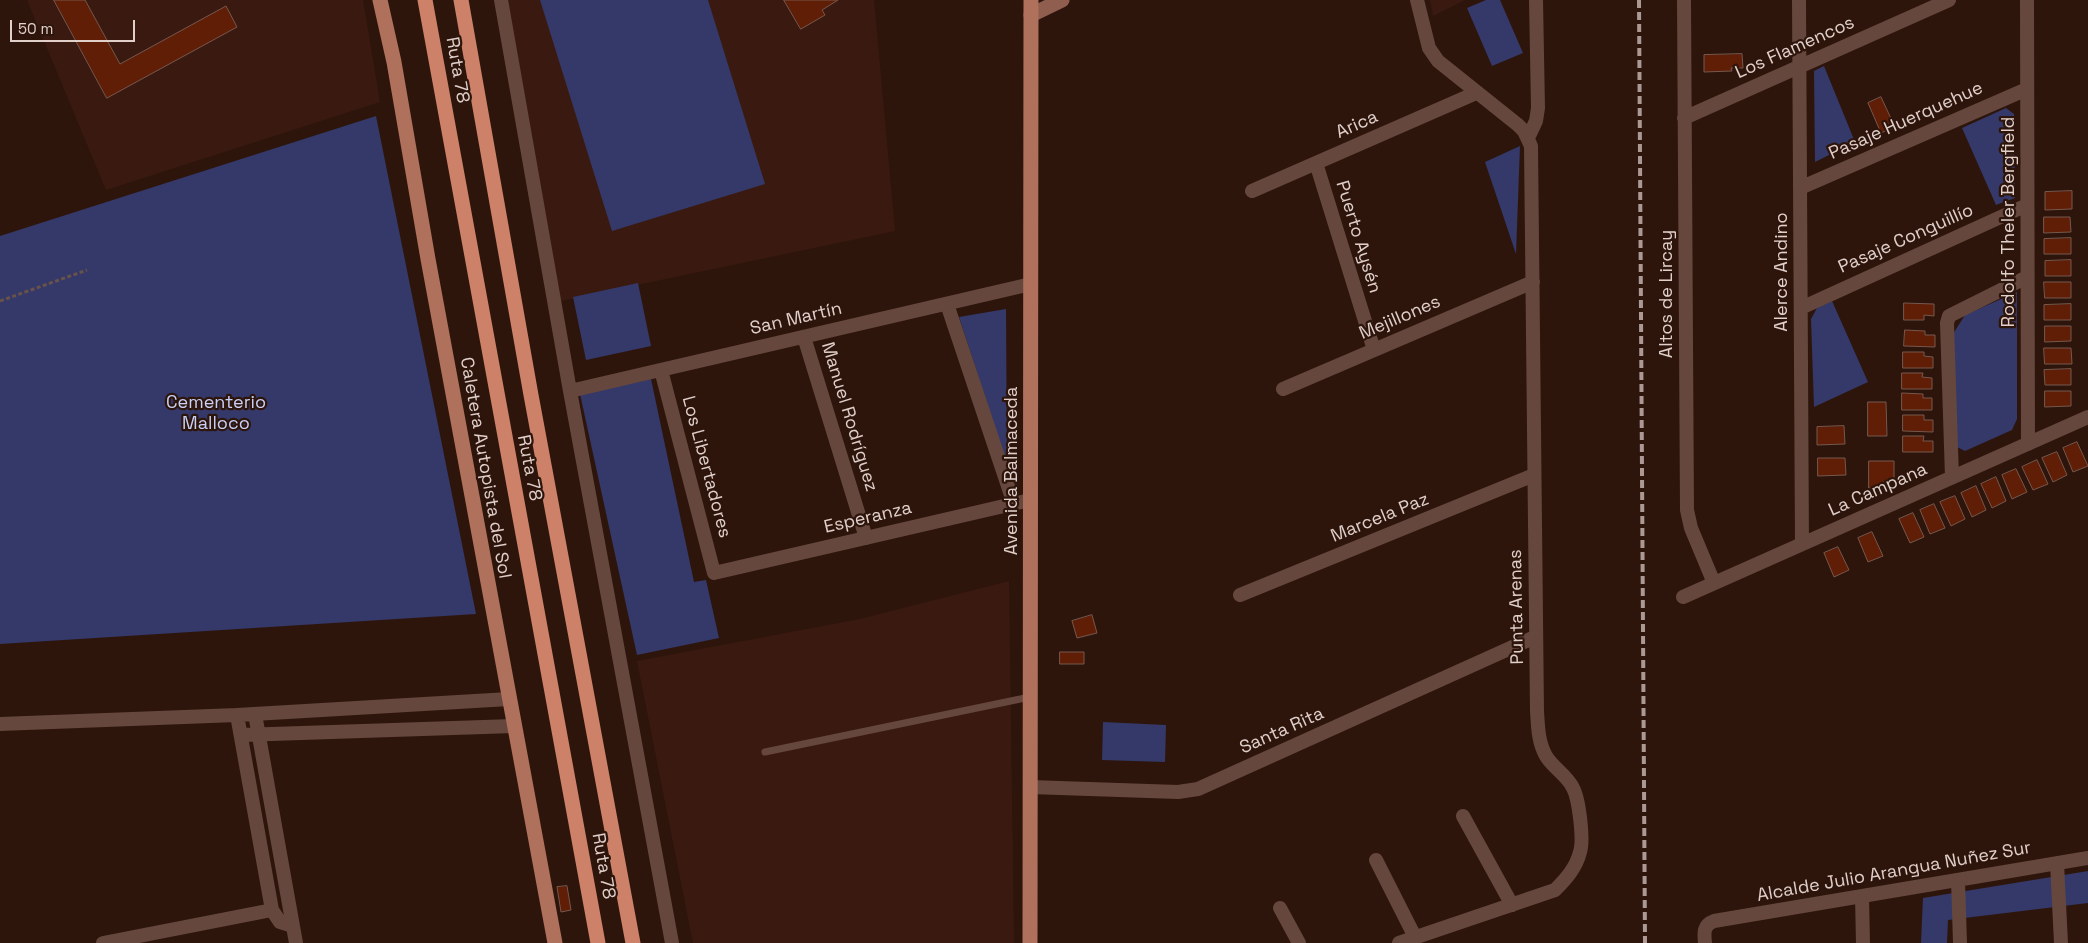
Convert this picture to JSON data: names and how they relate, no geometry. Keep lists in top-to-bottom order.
{
  "streets": {
    "highway": ["Ruta 78"],
    "main road": ["Caletera Autopista del Sol", "Avenida Balmaceda"],
    "street": [
      "Los Flamencos",
      "Pasaje Huerquehue",
      "Arica",
      "Rodolfo Theler Bergfield",
      "Puerto Aysén",
      "Pasaje Conguillío",
      "Alerce Andino",
      "Altos de Lircay",
      "Mejillones",
      "San Martín",
      "Manuel Rodríguez",
      "Los Libertadores",
      "La Campana",
      "Esperanza",
      "Marcela Paz",
      "Punta Arenas",
      "Santa Rita",
      "Alcalde Julio Arangua Nuñez Sur"
    ]
  },
  "crossings": [
    ["Los Flamencos", "Alerce Andino"],
    ["Los Flamencos", "Altos de Lircay"],
    ["Pasaje Huerquehue", "Rodolfo Theler Bergfield"],
    ["Pasaje Huerquehue", "Alerce Andino"],
    ["Arica", "Puerto Aysén"],
    ["Rodolfo Theler Bergfield", "Pasaje Conguillío"],
    ["Rodolfo Theler Bergfield", "La Campana"],
    ["Puerto Aysén", "Mejillones"],
    ["Pasaje Conguillío", "Alerce Andino"],
    ["Alerce Andino", "La Campana"],
    ["Altos de Lircay", "La Campana"],
    ["Mejillones", "Punta Arenas"],
    ["San Martín", "Manuel Rodríguez"],
    ["San Martín", "Los Libertadores"],
    ["San Martín", "Avenida Balmaceda"],
    ["Manuel Rodríguez", "Esperanza"],
    ["Los Libertadores", "Esperanza"],
    ["Avenida Balmaceda", "Esperanza"],
    ["Avenida Balmaceda", "Santa Rita"],
    ["Marcela Paz", "Punta Arenas"],
    ["Punta Arenas", "Santa Rita"]
  ],
  "parks": ["Cementerio Malloco"],
  "scale_bar": "50 m"
}
